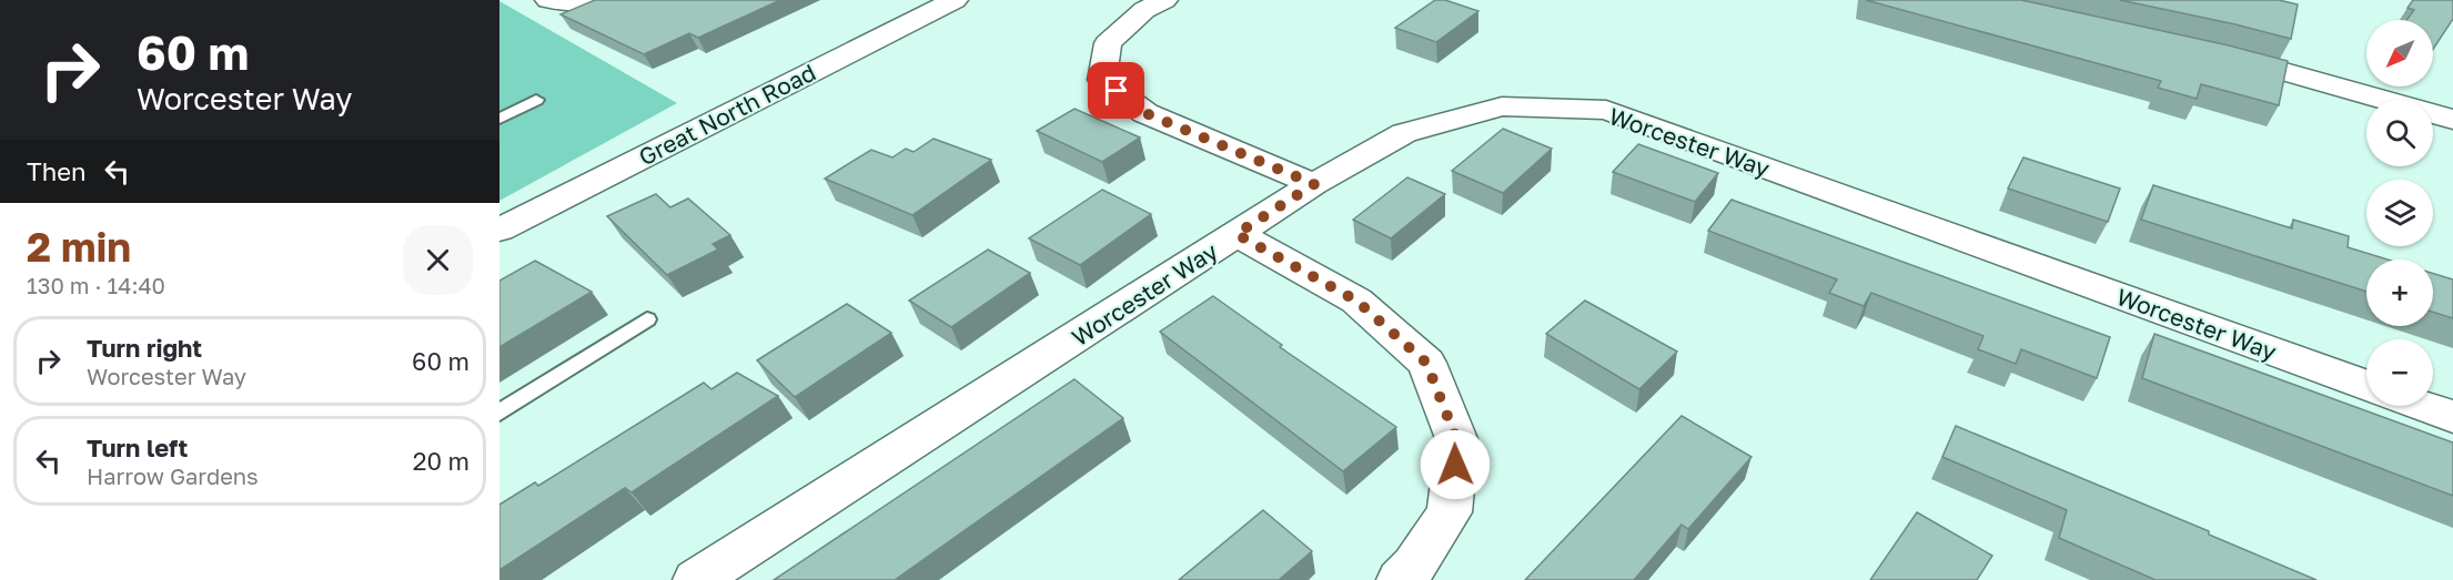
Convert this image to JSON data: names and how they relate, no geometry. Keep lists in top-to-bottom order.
{
  "streets": {
    "street": ["Great North Road", "Worcester Way"]
  },
  "north": "bottom left",
  "page": {
    "turn": ["60 m", "Worcester Way"],
    "map_buttons": ["+", "−"],
    "then": "Then",
    "heading": ["2 min", "130 m · 14:40"],
    "list": [
      {
        "name": "Turn right",
        "note": "Worcester Way",
        "value": "60 m"
      },
      {
        "name": "Turn left",
        "note": "Harrow Gardens",
        "value": "20 m"
      }
    ]
  }
}
